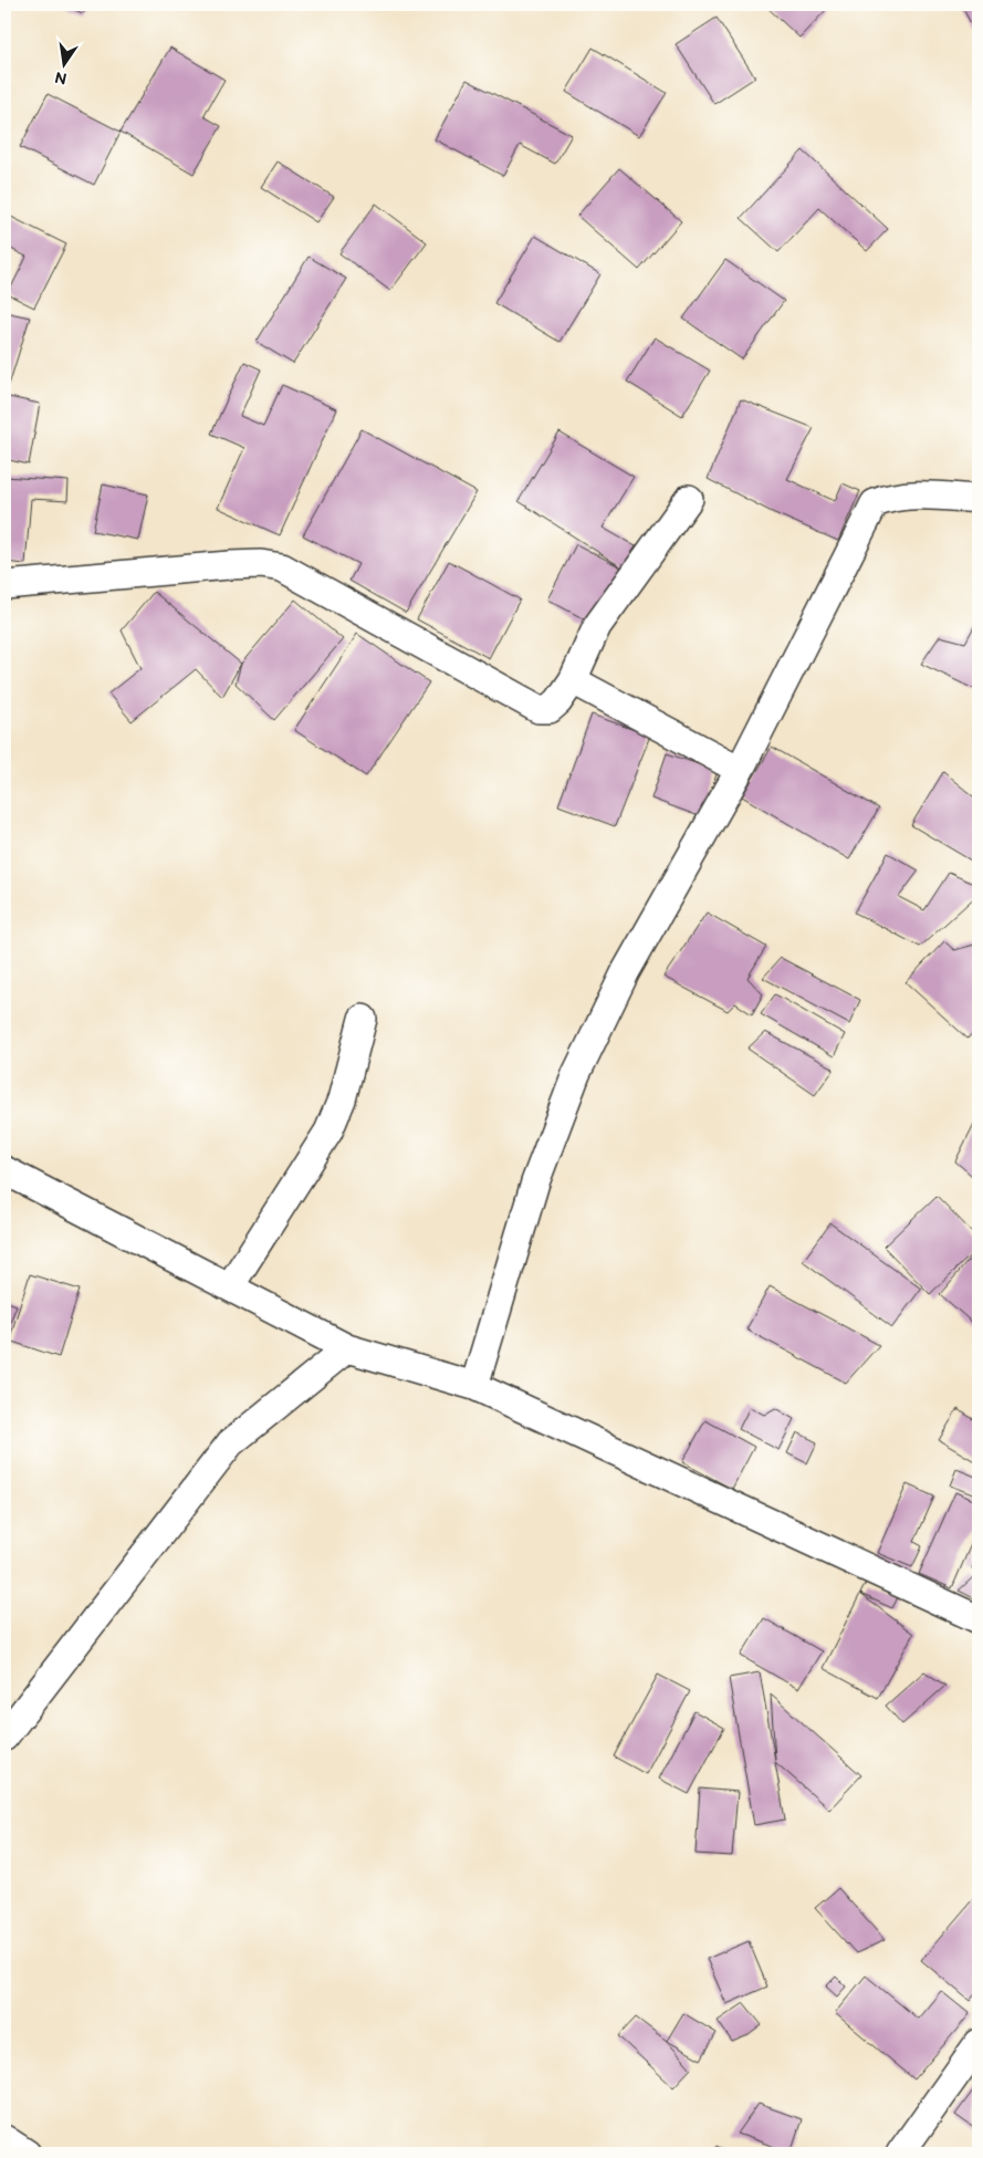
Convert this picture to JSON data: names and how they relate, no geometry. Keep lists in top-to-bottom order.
{
  "north": "bottom"
}
